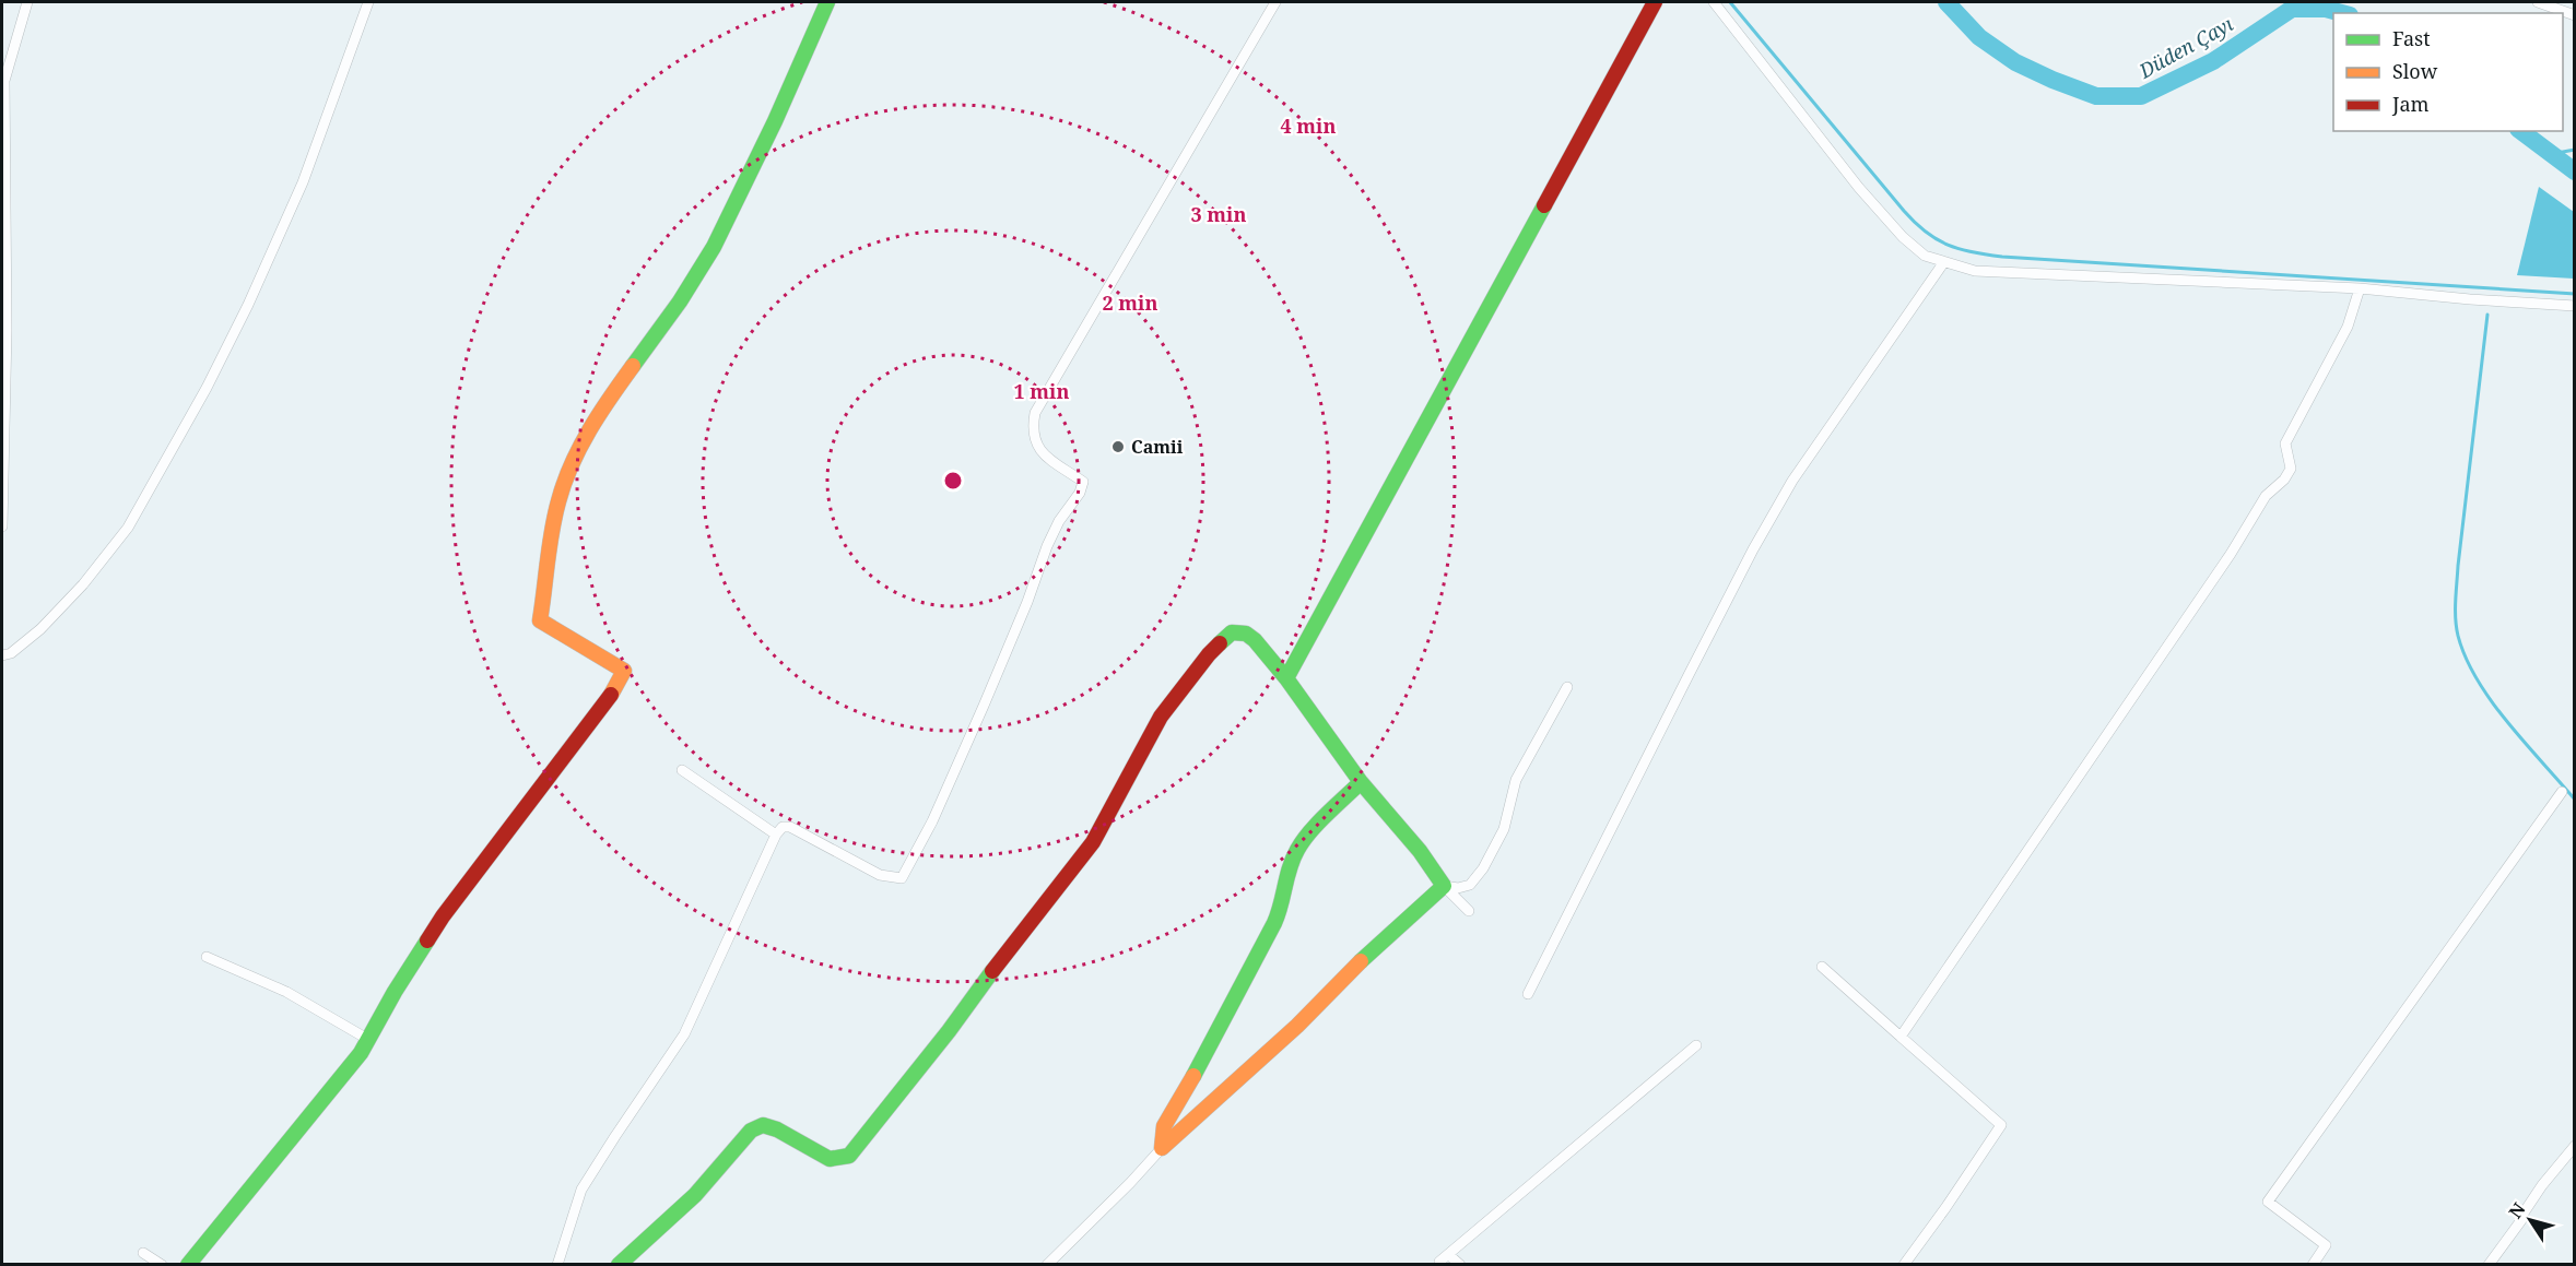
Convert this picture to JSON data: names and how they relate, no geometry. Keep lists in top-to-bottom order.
{
  "water": ["Düden Çayı"],
  "places": ["Camii"],
  "legend": ["Fast", "Slow", "Jam"],
  "north": "top left",
  "rings": [
    "4 min",
    "3 min",
    "2 min",
    "1 min"
  ]
}
